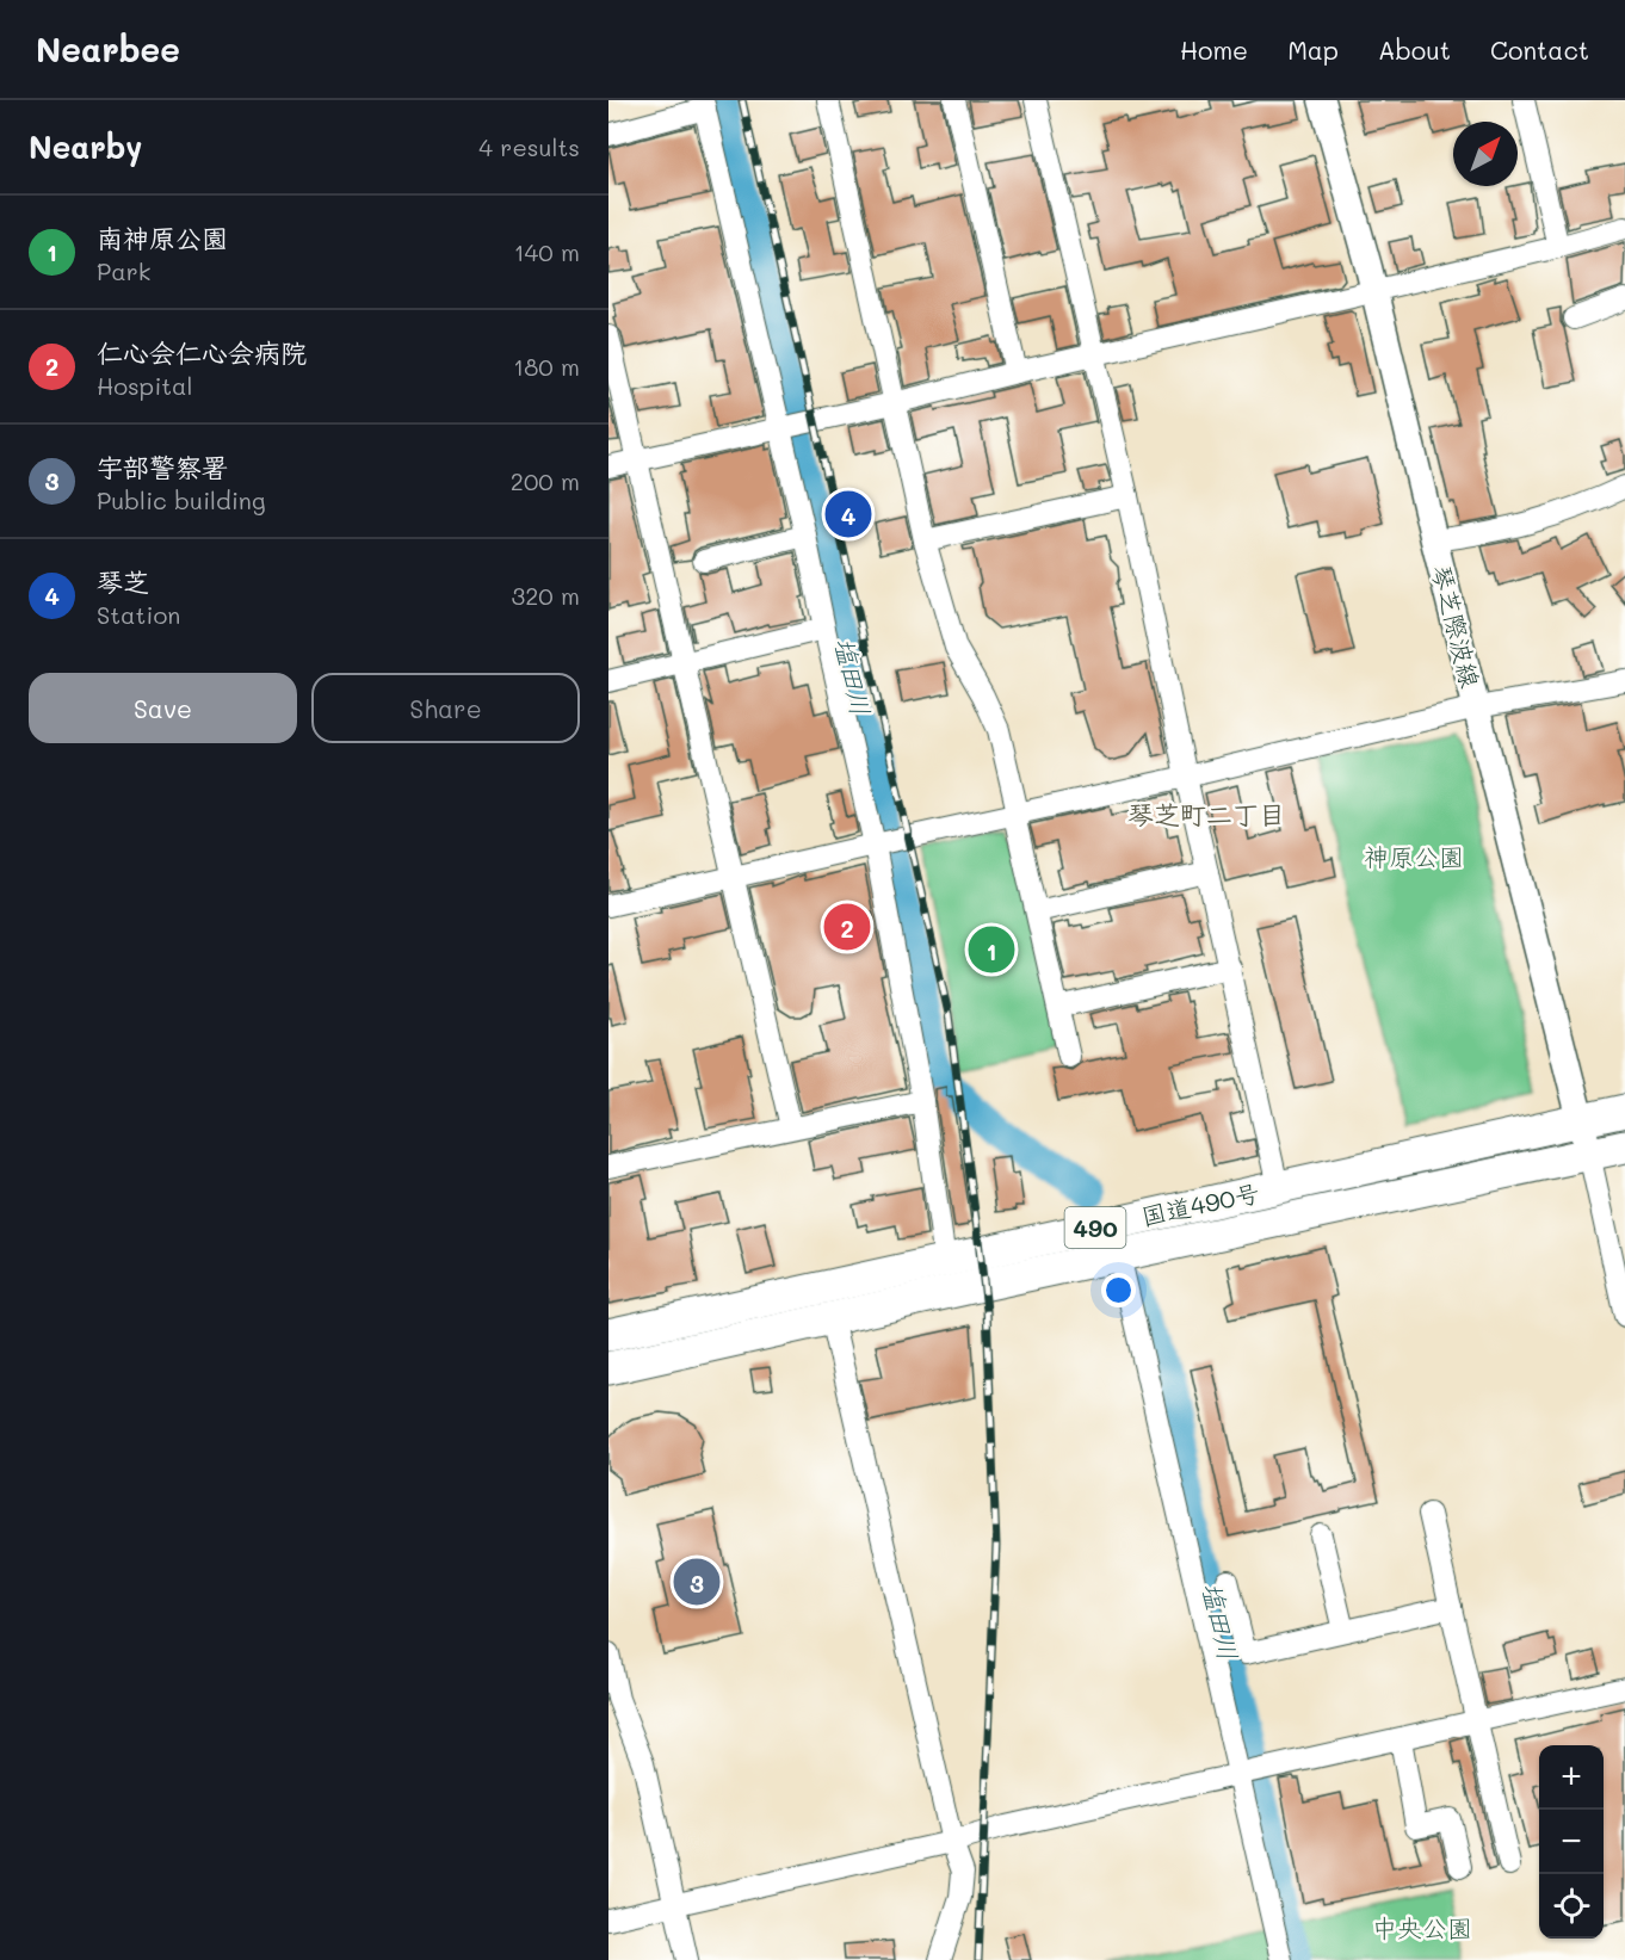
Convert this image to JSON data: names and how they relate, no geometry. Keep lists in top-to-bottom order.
{
  "streets": {
    "highway": ["国道490号", "490"],
    "main road": ["琴芝際波線"]
  },
  "crossings": [
    ["琴芝際波線", "国道490号"]
  ],
  "districts": ["琴芝町二丁目"],
  "water": ["塩田川"],
  "parks": ["神原公園", "中央公園"],
  "north": "top right",
  "page": {
    "header": "Nearbee",
    "nav": [
      "Home",
      "Map",
      "About",
      "Contact"
    ],
    "heading": ["Nearby", "4 results"],
    "list": [
      {
        "mark": "1",
        "name": "南神原公園",
        "note": "Park",
        "value": "140 m"
      },
      {
        "mark": "2",
        "name": "仁心会仁心会病院",
        "note": "Hospital",
        "value": "180 m"
      },
      {
        "mark": "3",
        "name": "宇部警察署",
        "note": "Public building",
        "value": "200 m"
      },
      {
        "mark": "4",
        "name": "琴芝",
        "note": "Station",
        "value": "320 m"
      }
    ],
    "pins": [
      "4",
      "2",
      "1",
      "3"
    ],
    "buttons": ["Save", "Share"],
    "map_buttons": ["+", "−"]
  }
}
